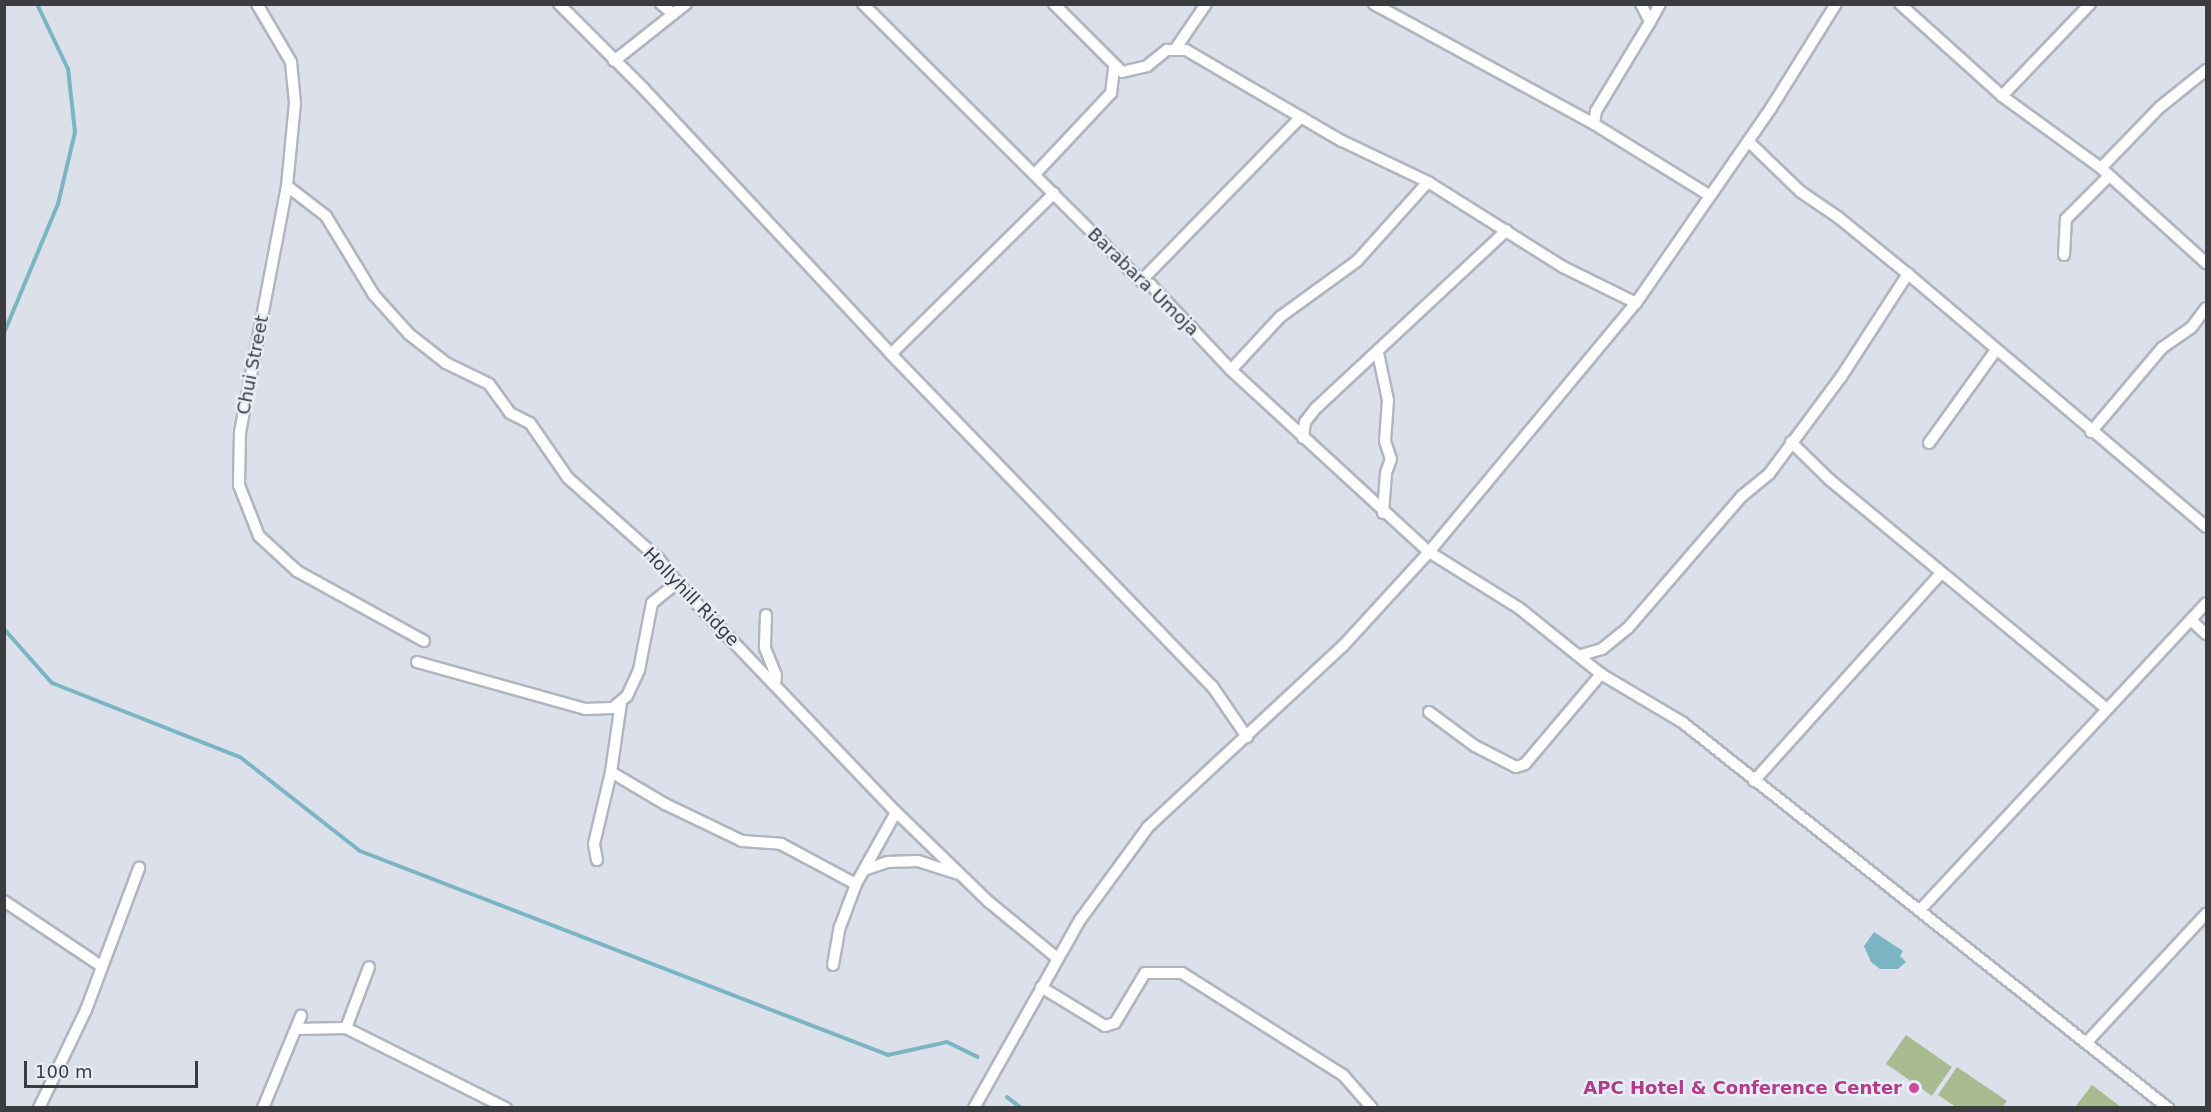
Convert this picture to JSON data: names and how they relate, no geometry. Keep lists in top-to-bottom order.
{
  "streets": {
    "street": ["Barabara Umoja", "Chui Street", "Hollyhill Ridge"]
  },
  "crossings": [
    ["Chui Street", "Hollyhill Ridge"]
  ],
  "places": ["APC Hotel & Conference Center"],
  "scale_bar": "100 m"
}
